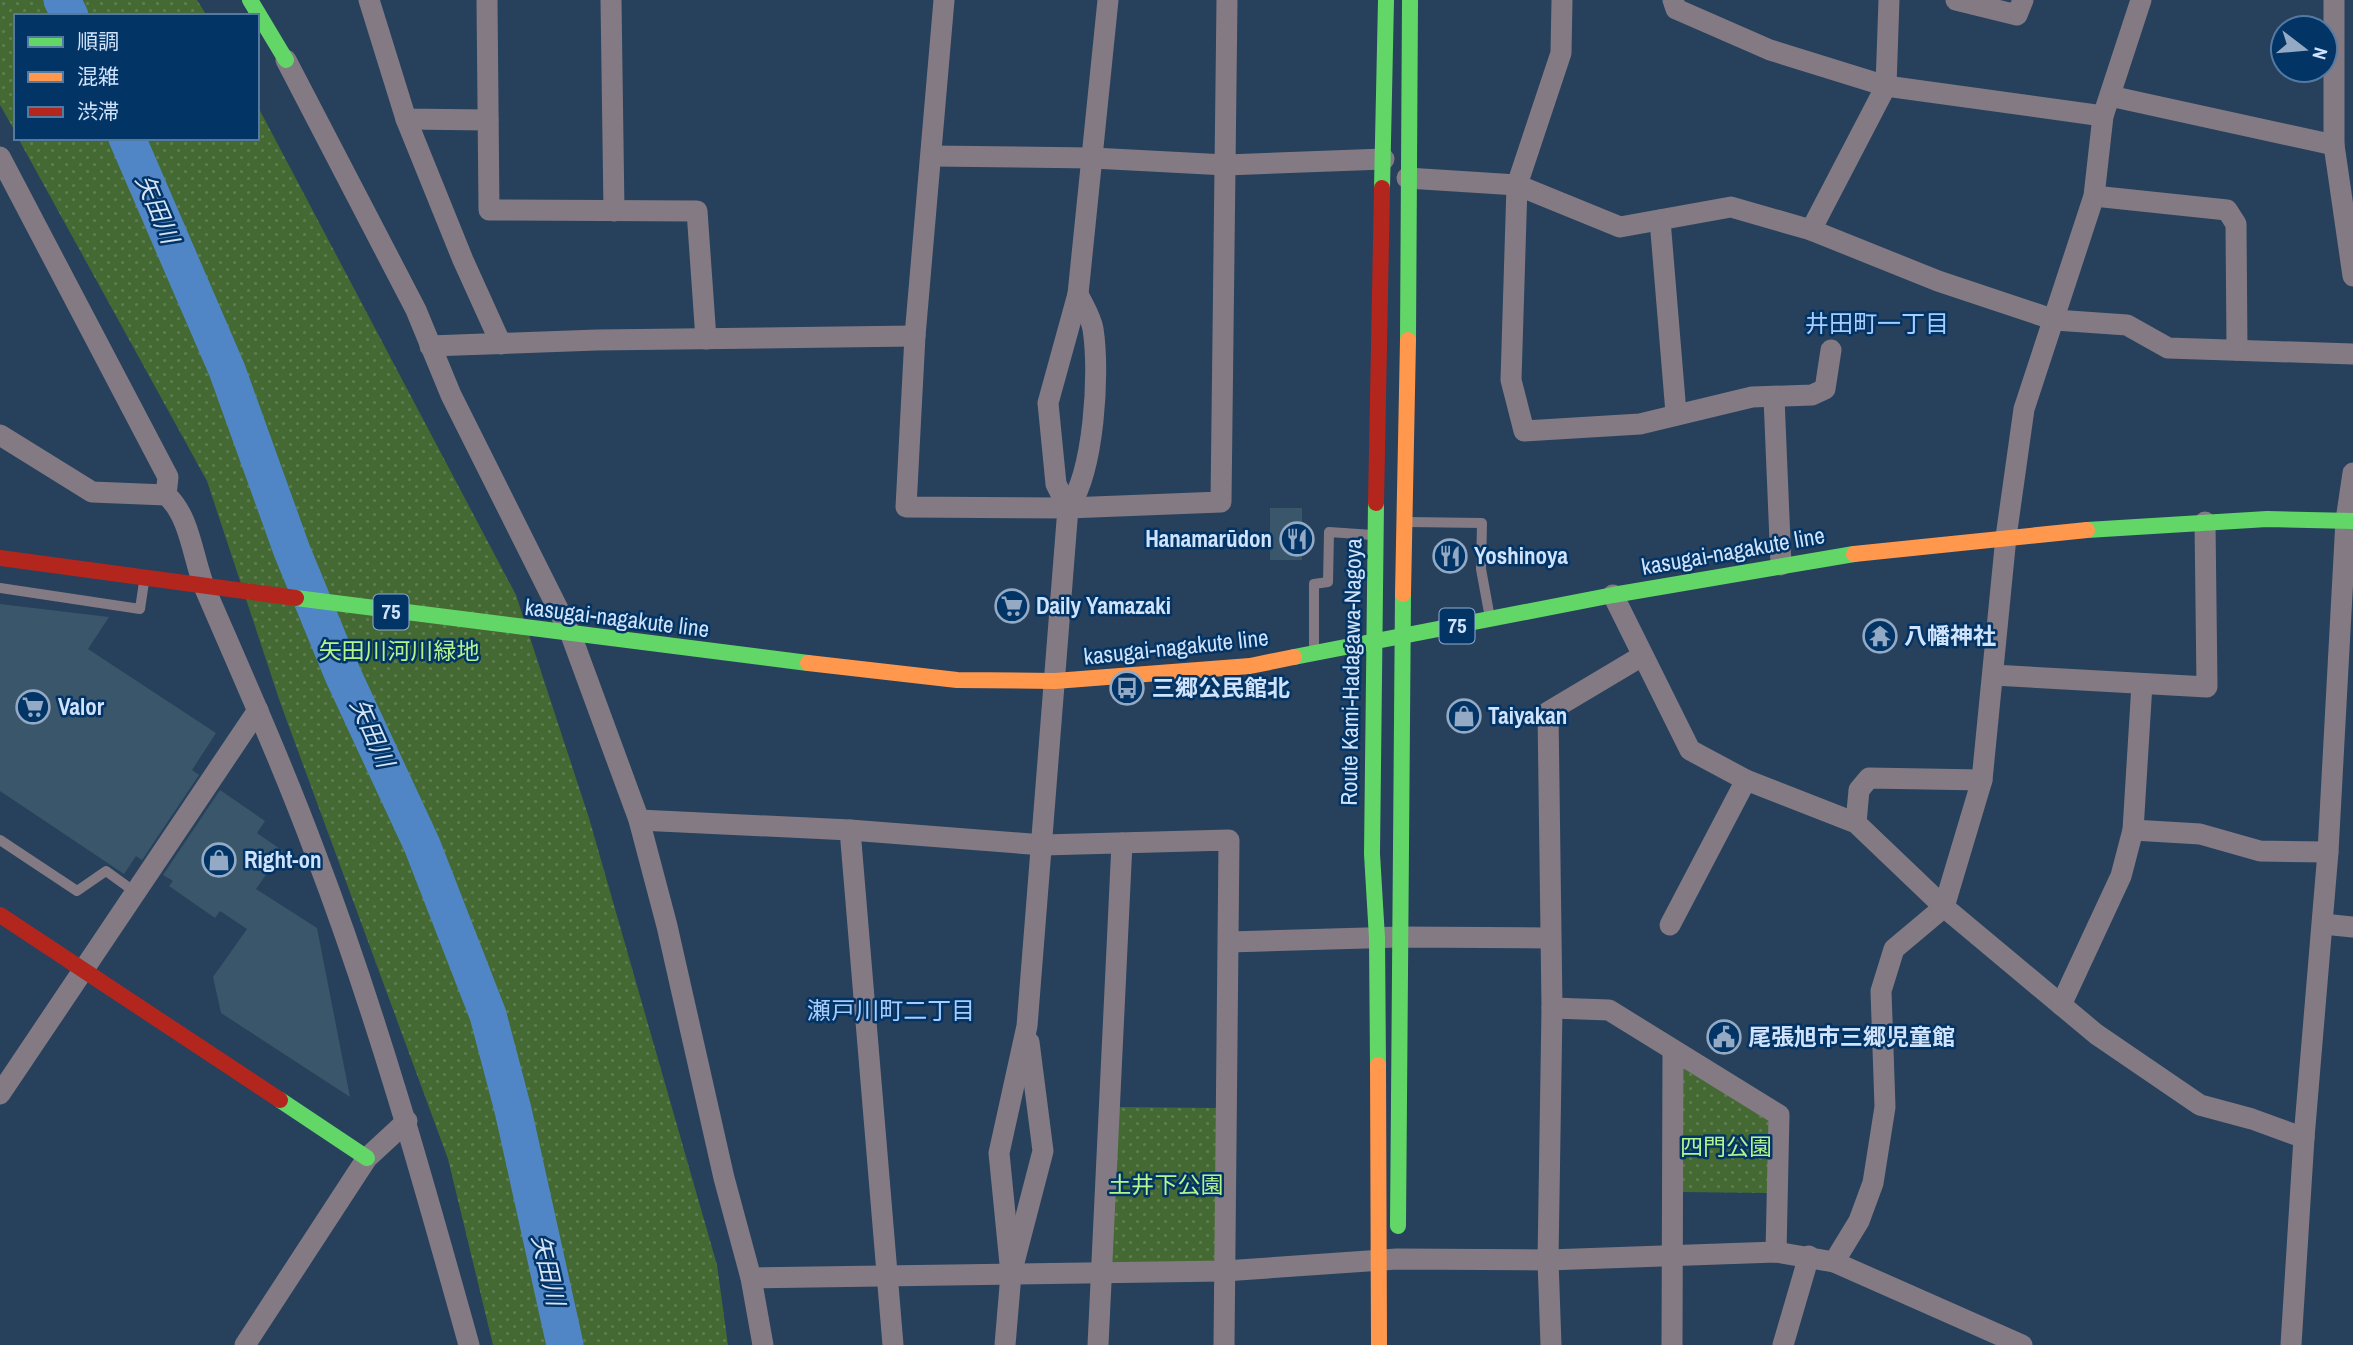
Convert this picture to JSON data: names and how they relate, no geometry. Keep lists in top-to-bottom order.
{
  "streets": {
    "main road": ["kasugai-nagakute line", "75", "Route Kami-Hadagawa-Nagoya"]
  },
  "crossings": [
    ["kasugai-nagakute line", "Route Kami-Hadagawa-Nagoya"]
  ],
  "districts": ["井田町一丁目", "瀬戸川町二丁目"],
  "water": ["矢田川"],
  "parks": ["矢田川河川緑地", "四門公園", "土井下公園"],
  "places": {
    "restaurant": ["Hanamarūdon", "Yoshinoya"],
    "supermarket": ["Daily Yamazaki", "Valor"],
    "temple": ["八幡神社"],
    "bus stop": ["三郷公民館北"],
    "shop": ["Taiyakan", "Right-on"],
    "public building": ["尾張旭市三郷児童館"]
  },
  "legend": ["順調", "混雑", "渋滞"],
  "north": "right"
}
